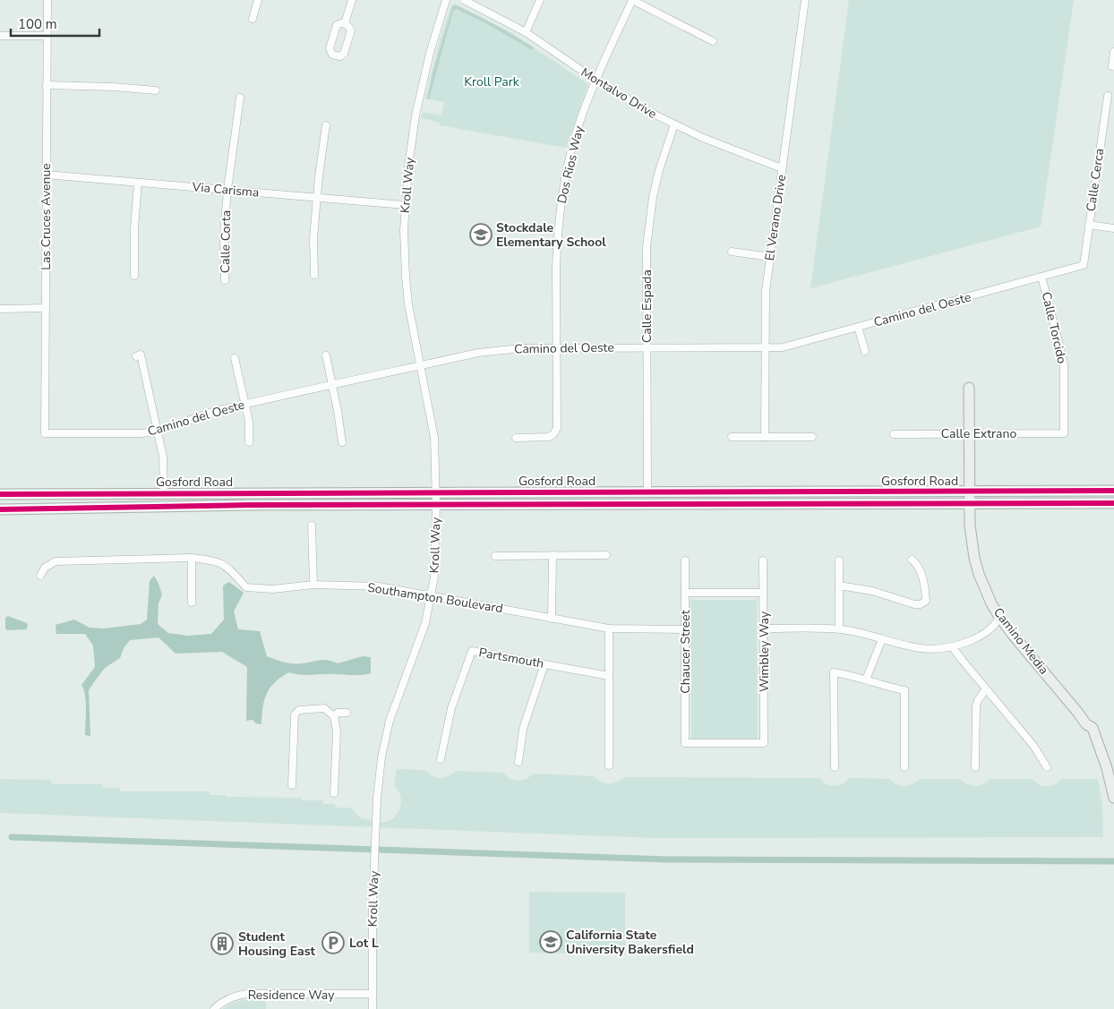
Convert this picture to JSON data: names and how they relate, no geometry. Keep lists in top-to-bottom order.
{
  "streets": {
    "main road": ["Gosford Road", "Camino Media"],
    "street": [
      "Montalvo Drive",
      "Dos Rios Way",
      "Calle Cerca",
      "Kroll Way",
      "Via Carisma",
      "Las Cruces Avenue",
      "El Verano Drive",
      "Calle Corta",
      "Calle Espada",
      "Camino del Oeste",
      "Calle Torcido",
      "Calle Extrano",
      "Southampton Boulevard",
      "Chaucer Street",
      "Wimbley Way",
      "Partsmouth",
      "Residence Way"
    ]
  },
  "crossings": [
    ["Montalvo Drive", "Dos Rios Way"],
    ["Montalvo Drive", "El Verano Drive"],
    ["Montalvo Drive", "Calle Espada"],
    ["Dos Rios Way", "Camino del Oeste"],
    ["Calle Cerca", "Camino del Oeste"],
    ["Kroll Way", "Via Carisma"],
    ["Kroll Way", "Camino del Oeste"],
    ["Kroll Way", "Gosford Road"],
    ["Kroll Way", "Southampton Boulevard"],
    ["Kroll Way", "Residence Way"],
    ["Via Carisma", "Las Cruces Avenue"],
    ["Via Carisma", "Calle Corta"],
    ["Las Cruces Avenue", "Camino del Oeste"],
    ["El Verano Drive", "Camino del Oeste"],
    ["Calle Espada", "Camino del Oeste"],
    ["Calle Espada", "Gosford Road"],
    ["Camino del Oeste", "Calle Torcido"],
    ["Calle Torcido", "Calle Extrano"],
    ["Calle Extrano", "Camino Media"],
    ["Gosford Road", "Camino Media"],
    ["Southampton Boulevard", "Chaucer Street"],
    ["Chaucer Street", "Wimbley Way"]
  ],
  "parks": ["Kroll Park"],
  "places": {
    "school or university": ["Stockdale Elementary School", "California State University Bakersfield"],
    "parking": ["Lot L"],
    "building": ["Student Housing East"]
  },
  "scale_bar": "100 m"
}
